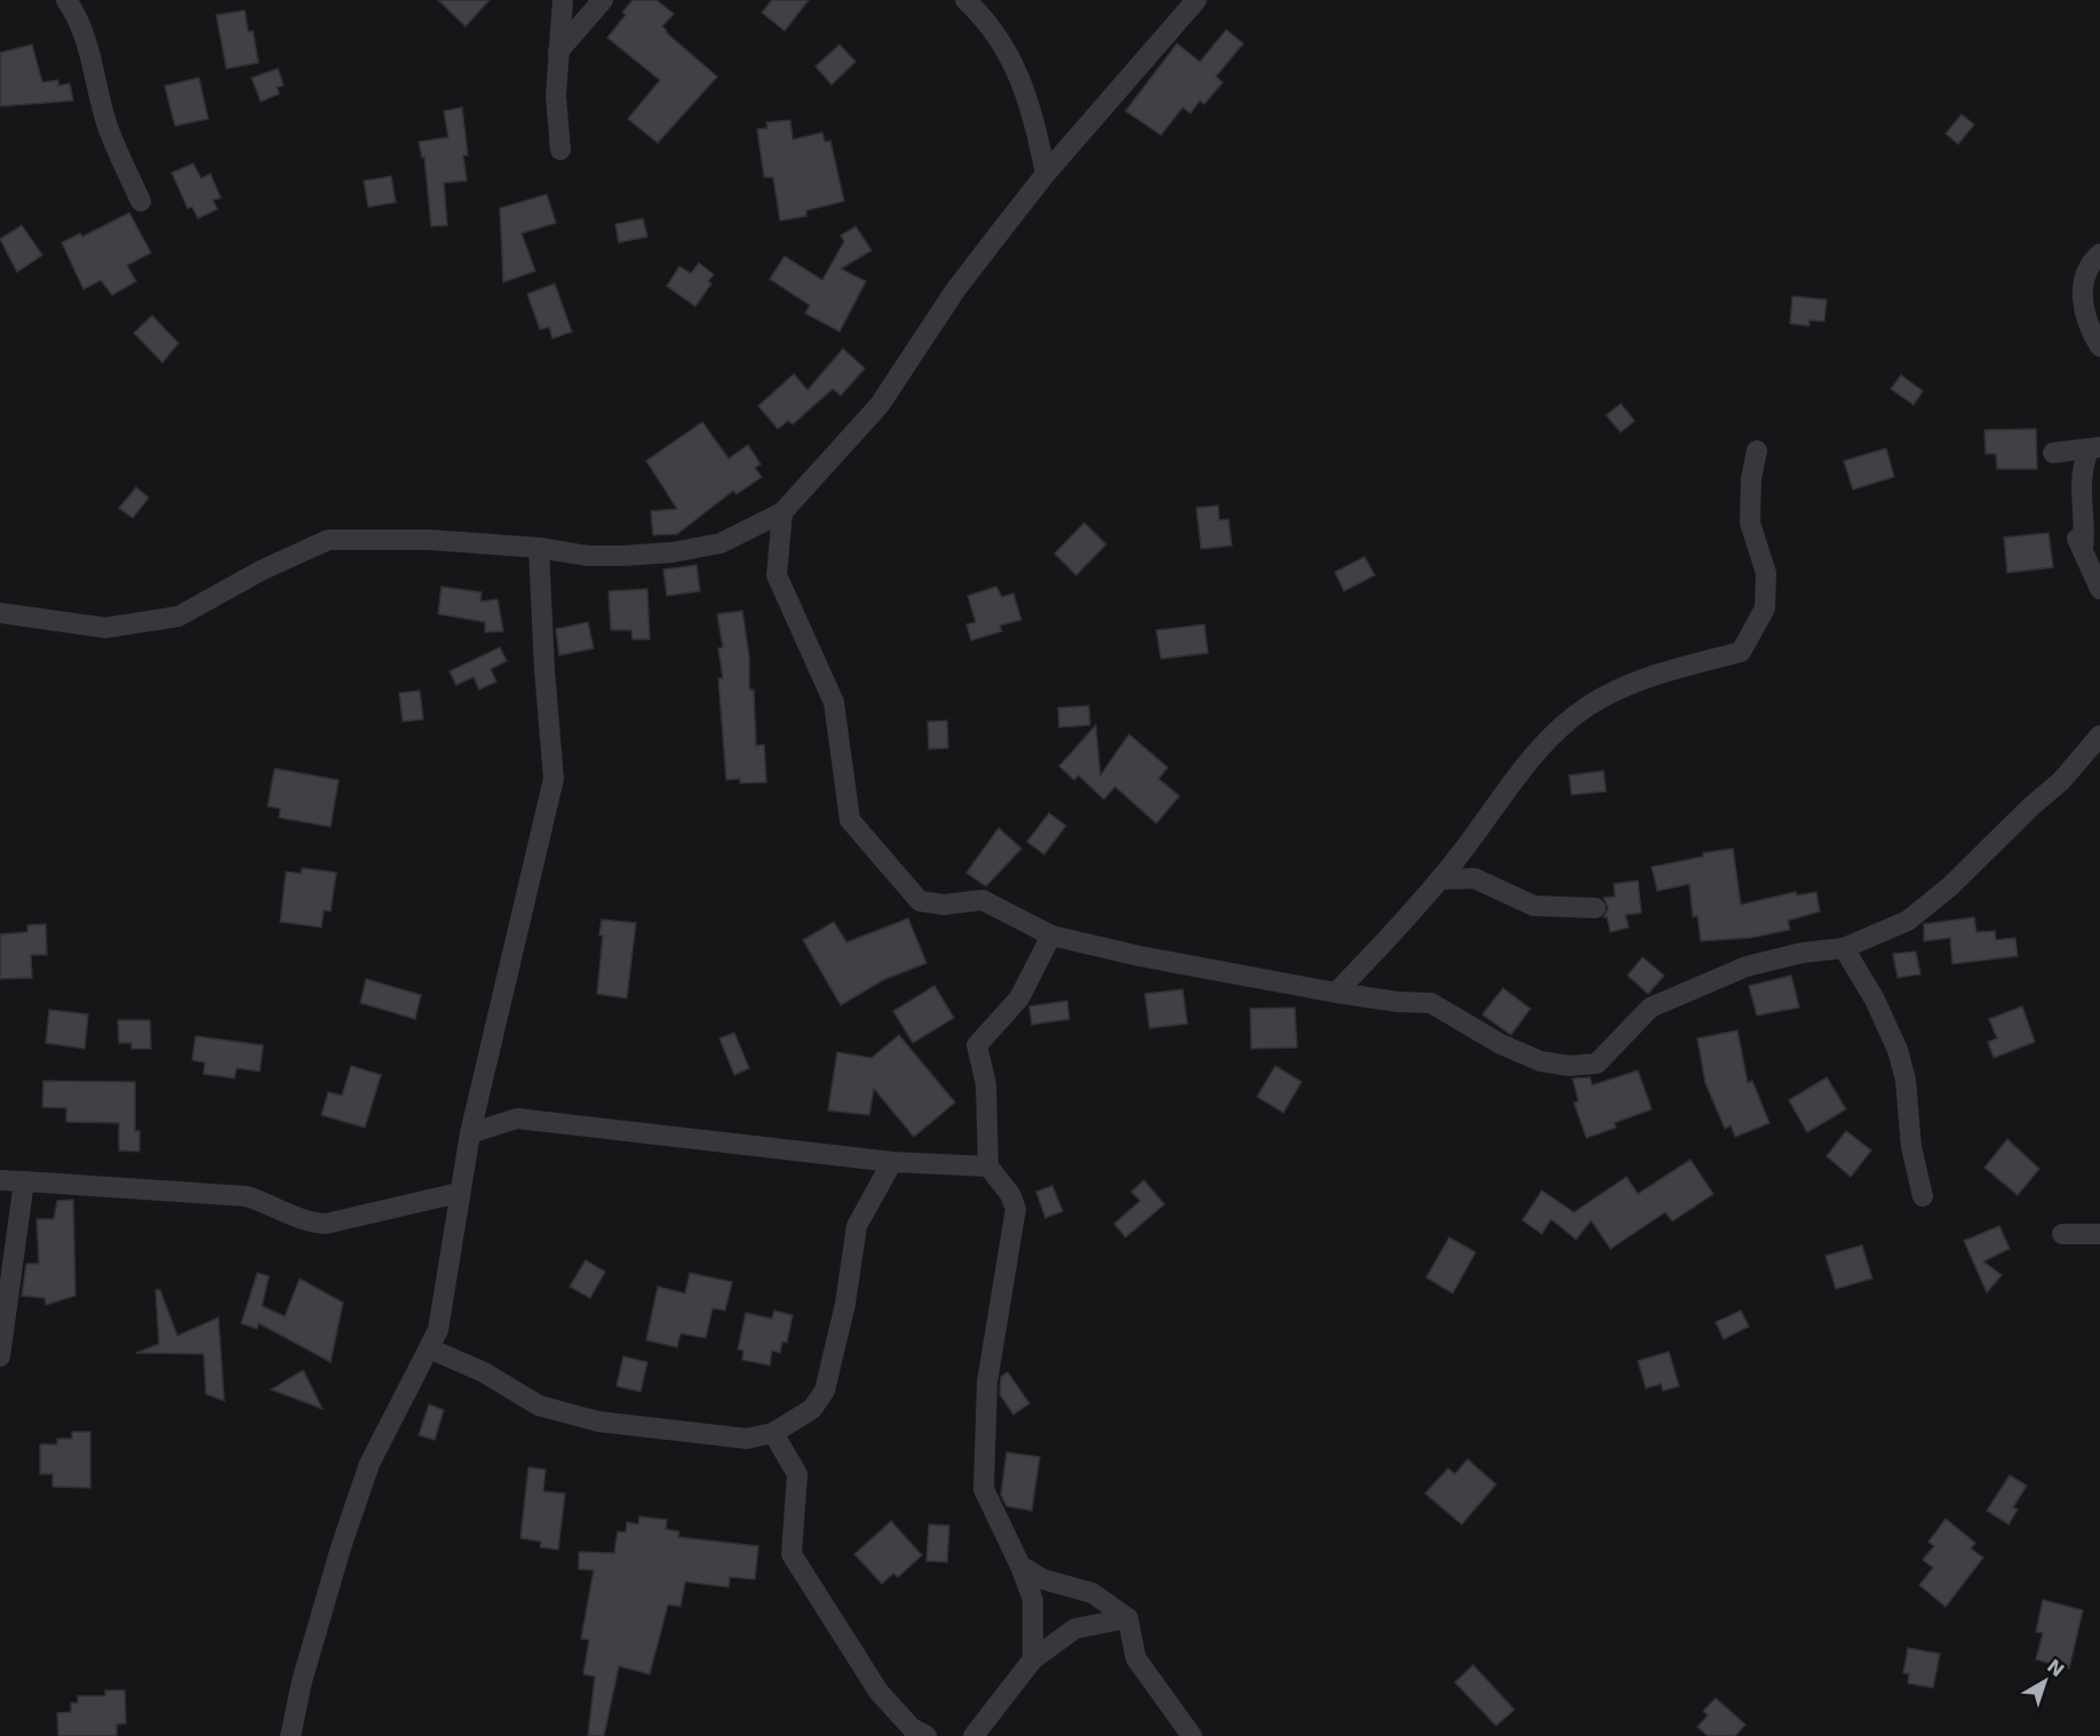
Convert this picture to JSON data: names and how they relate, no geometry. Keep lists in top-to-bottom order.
{
  "north": "top right"
}
